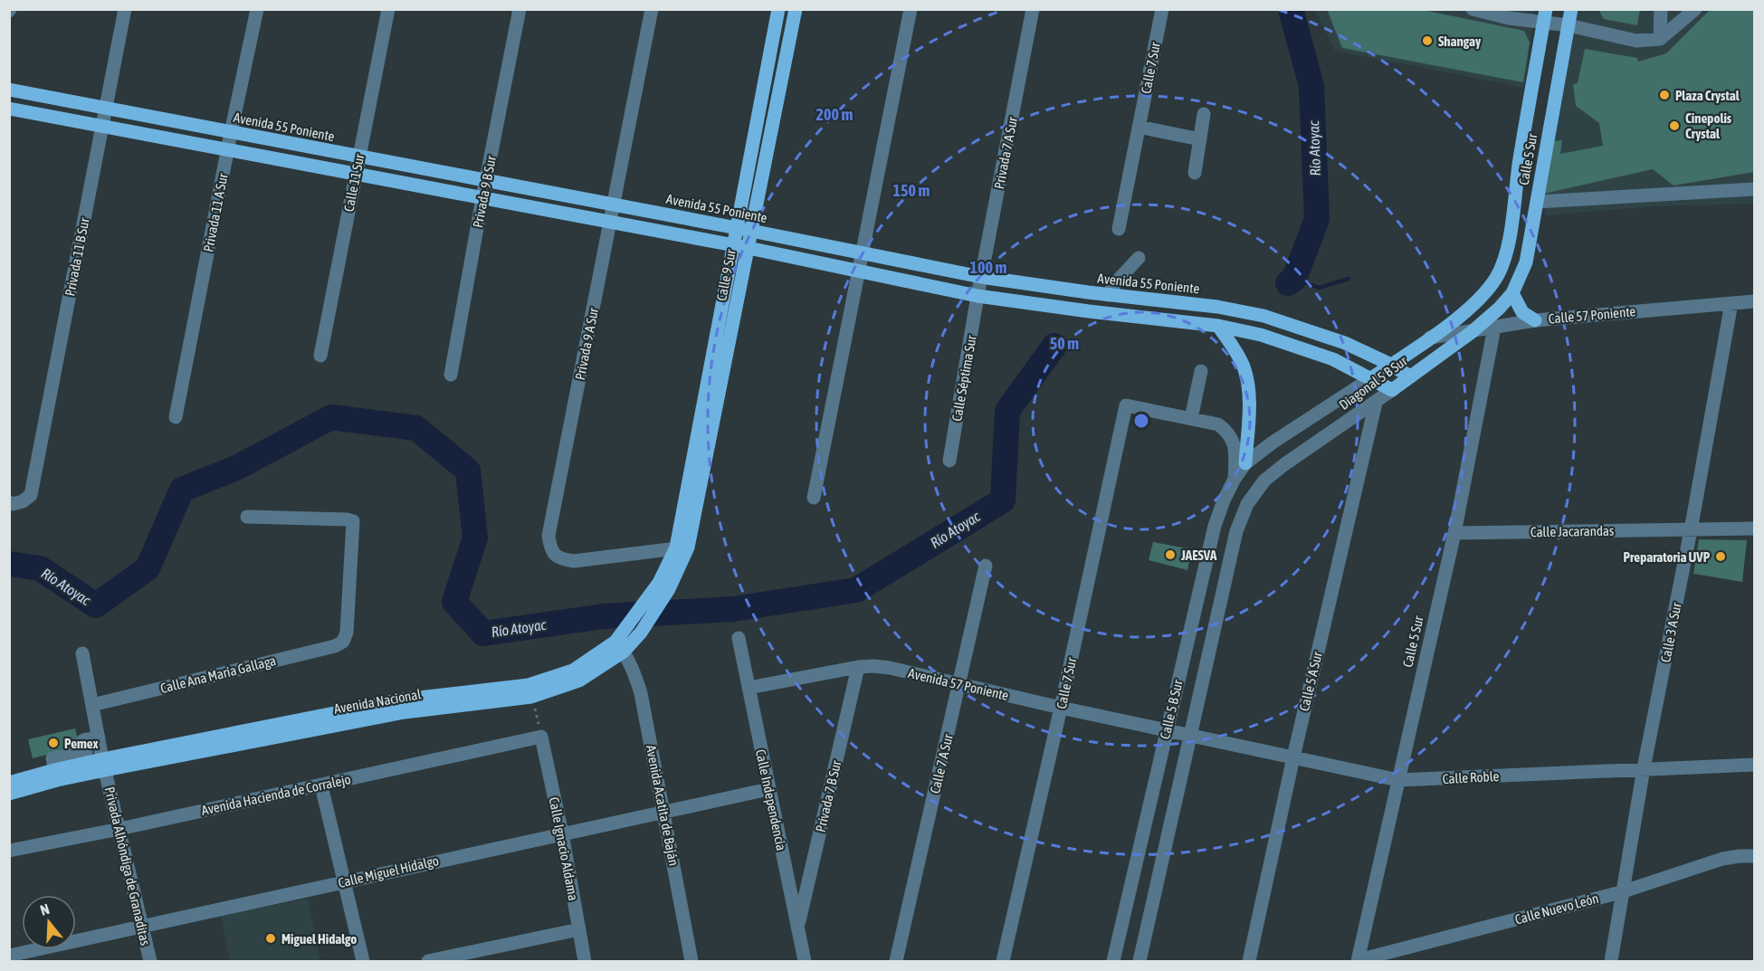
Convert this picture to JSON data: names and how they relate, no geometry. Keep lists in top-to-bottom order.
{
  "streets": {
    "main road": [
      "Avenida 55 Poniente",
      "Calle 5 Sur",
      "Calle 9 Sur",
      "Diagonal 5 B Sur",
      "Avenida Nacional"
    ],
    "street": [
      "Calle 7 Sur",
      "Privada 7 A Sur",
      "Calle 11 Sur",
      "Privada 9 B Sur",
      "Privada 11 A Sur",
      "Privada 11 B Sur",
      "Calle 57 Poniente",
      "Privada 9 A Sur",
      "Calle Séptima Sur",
      "Calle Jacarandas",
      "Calle 3 A Sur",
      "Calle Ana María Gallaga",
      "Calle 5 A Sur",
      "Avenida 57 Poniente",
      "Calle 5 B Sur",
      "Calle 7 A Sur",
      "Calle Roble",
      "Avenida Hacienda de Corralejo",
      "Privada 7 B Sur",
      "Calle Independencia",
      "Avenida Acatita de Baján",
      "Calle Ignacio Aldama",
      "Privada Alhóndiga de Granaditas",
      "Calle Miguel Hidalgo",
      "Calle Nuevo León"
    ]
  },
  "crossings": [
    ["Calle 7 Sur", "Avenida 57 Poniente"],
    ["Avenida 55 Poniente", "Privada 7 A Sur"],
    ["Avenida 55 Poniente", "Calle 11 Sur"],
    ["Avenida 55 Poniente", "Privada 9 B Sur"],
    ["Avenida 55 Poniente", "Privada 11 A Sur"],
    ["Avenida 55 Poniente", "Privada 11 B Sur"],
    ["Avenida 55 Poniente", "Calle 9 Sur"],
    ["Avenida 55 Poniente", "Privada 9 A Sur"],
    ["Avenida 55 Poniente", "Diagonal 5 B Sur"],
    ["Privada 7 A Sur", "Calle Séptima Sur"],
    ["Calle 5 Sur", "Calle 57 Poniente"],
    ["Calle 5 Sur", "Diagonal 5 B Sur"],
    ["Calle 5 Sur", "Calle Jacarandas"],
    ["Calle 5 Sur", "Calle Roble"],
    ["Calle 5 Sur", "Calle Nuevo León"],
    ["Calle 9 Sur", "Privada 9 A Sur"],
    ["Calle 9 Sur", "Avenida Nacional"],
    ["Calle 57 Poniente", "Diagonal 5 B Sur"],
    ["Calle 57 Poniente", "Calle 3 A Sur"],
    ["Privada 9 A Sur", "Avenida Nacional"],
    ["Diagonal 5 B Sur", "Calle 5 A Sur"],
    ["Diagonal 5 B Sur", "Calle 5 B Sur"],
    ["Calle Jacarandas", "Calle 3 A Sur"],
    ["Calle 3 A Sur", "Calle Roble"],
    ["Calle 3 A Sur", "Calle Nuevo León"],
    ["Calle Ana María Gallaga", "Privada Alhóndiga de Granaditas"],
    ["Calle 5 A Sur", "Calle Roble"],
    ["Avenida 57 Poniente", "Calle 5 B Sur"],
    ["Avenida 57 Poniente", "Calle 7 A Sur"],
    ["Avenida 57 Poniente", "Calle Roble"],
    ["Avenida 57 Poniente", "Privada 7 B Sur"],
    ["Avenida 57 Poniente", "Calle Independencia"],
    ["Avenida Nacional", "Avenida Acatita de Baján"],
    ["Avenida Nacional", "Privada Alhóndiga de Granaditas"],
    ["Calle 5 B Sur", "Calle Roble"],
    ["Avenida Hacienda de Corralejo", "Calle Ignacio Aldama"],
    ["Avenida Hacienda de Corralejo", "Privada Alhóndiga de Granaditas"],
    ["Privada 7 B Sur", "Calle Independencia"],
    ["Calle Independencia", "Calle Miguel Hidalgo"],
    ["Avenida Acatita de Baján", "Calle Miguel Hidalgo"],
    ["Calle Ignacio Aldama", "Calle Miguel Hidalgo"],
    ["Privada Alhóndiga de Granaditas", "Calle Miguel Hidalgo"]
  ],
  "water": ["Río Atoyac"],
  "places": [
    "Shangay",
    "Plaza Crystal",
    "Cinepolis Crystal",
    "JAESVA",
    "Preparatoria UVP",
    "Pemex",
    "Miguel Hidalgo"
  ],
  "north": "top",
  "rings": [
    "200 m",
    "150 m",
    "100 m",
    "50 m"
  ]
}
